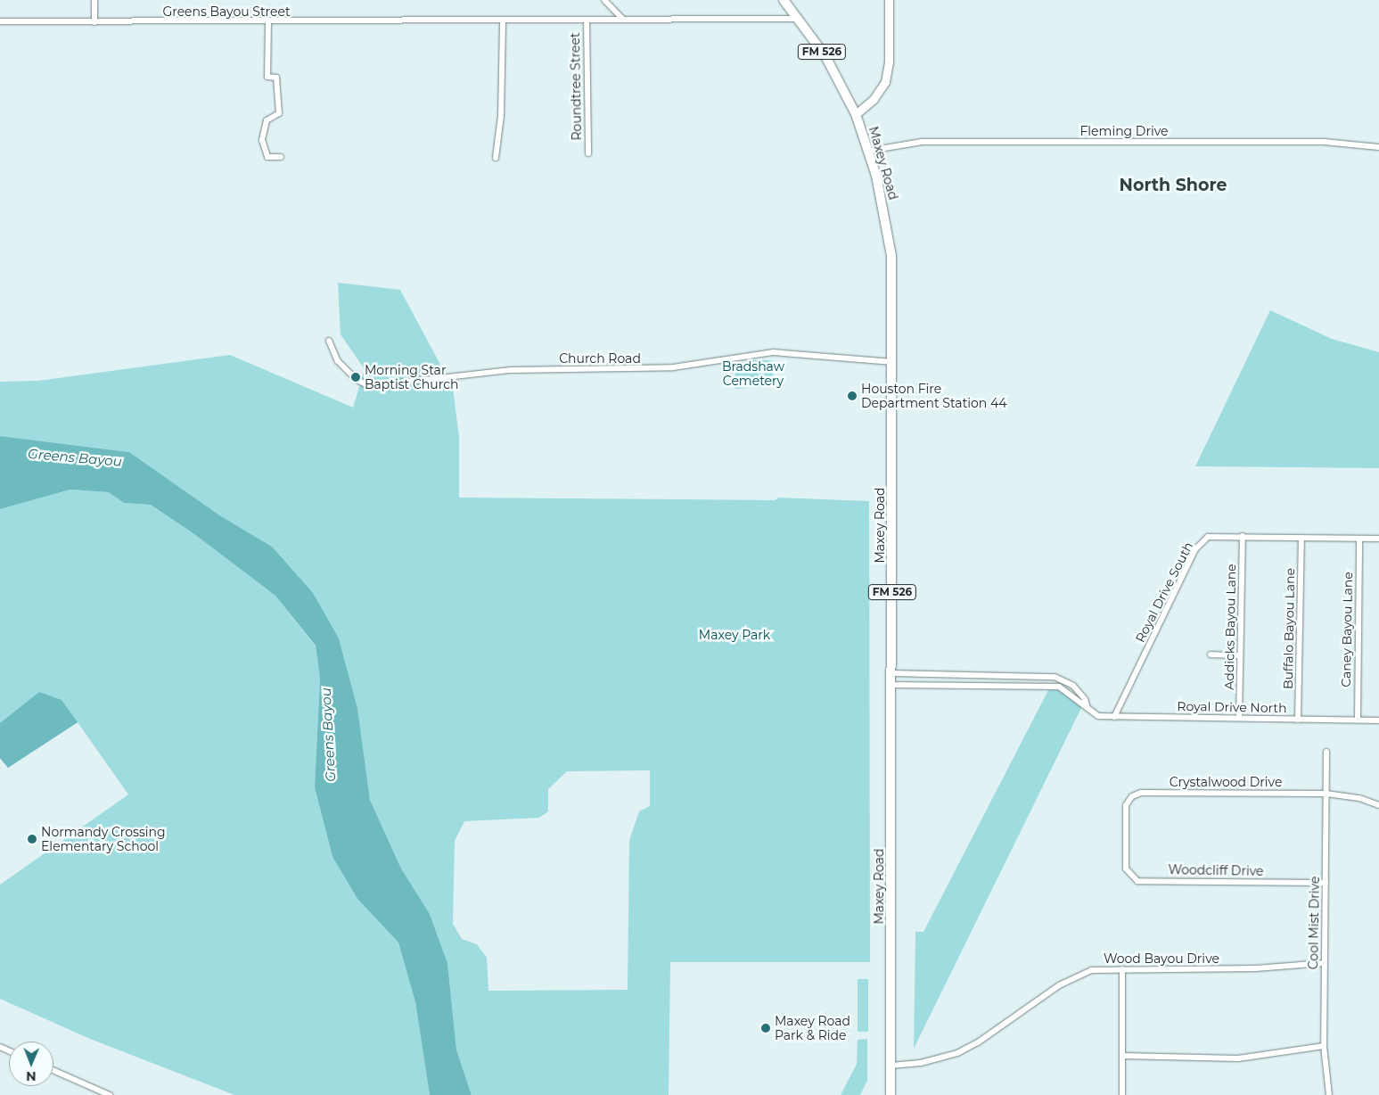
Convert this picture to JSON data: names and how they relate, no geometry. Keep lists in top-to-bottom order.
{
  "streets": {
    "main road": ["FM 526", "Maxey Road"],
    "street": [
      "Greens Bayou Street",
      "Roundtree Street",
      "Fleming Drive",
      "Church Road",
      "Royal Drive South",
      "Addicks Bayou Lane",
      "Buffalo Bayou Lane",
      "Caney Bayou Lane",
      "Royal Drive North",
      "Crystalwood Drive",
      "Woodcliff Drive",
      "Cool Mist Drive",
      "Wood Bayou Drive"
    ]
  },
  "crossings": [
    ["Greens Bayou Street", "FM 526"],
    ["Greens Bayou Street", "Roundtree Street"],
    ["FM 526", "Maxey Road"],
    ["Fleming Drive", "Maxey Road"],
    ["Maxey Road", "Church Road"],
    ["Maxey Road", "Royal Drive North"],
    ["Maxey Road", "Wood Bayou Drive"],
    ["Royal Drive South", "Addicks Bayou Lane"],
    ["Royal Drive South", "Buffalo Bayou Lane"],
    ["Royal Drive South", "Caney Bayou Lane"],
    ["Royal Drive South", "Royal Drive North"],
    ["Addicks Bayou Lane", "Royal Drive North"],
    ["Buffalo Bayou Lane", "Royal Drive North"],
    ["Caney Bayou Lane", "Royal Drive North"],
    ["Crystalwood Drive", "Woodcliff Drive"],
    ["Crystalwood Drive", "Cool Mist Drive"],
    ["Woodcliff Drive", "Cool Mist Drive"],
    ["Cool Mist Drive", "Wood Bayou Drive"]
  ],
  "districts": ["North Shore"],
  "water": ["Greens Bayou"],
  "parks": ["Bradshaw Cemetery", "Maxey Park"],
  "places": [
    "Morning Star Baptist Church",
    "Houston Fire Department Station 44",
    "Normandy Crossing Elementary School",
    "Maxey Road Park & Ride"
  ],
  "north": "bottom"
}
